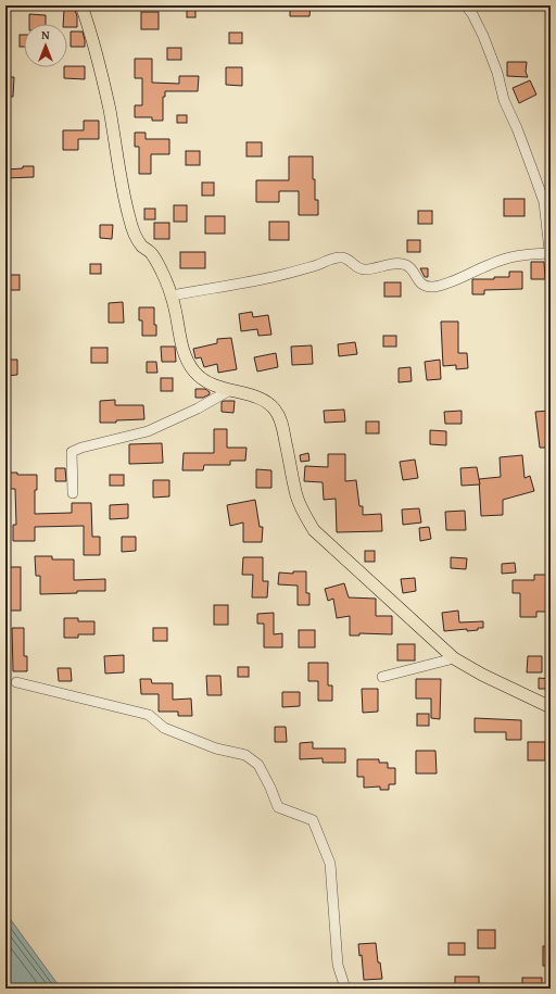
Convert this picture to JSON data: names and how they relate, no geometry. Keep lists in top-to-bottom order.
{
  "north": "top"
}
